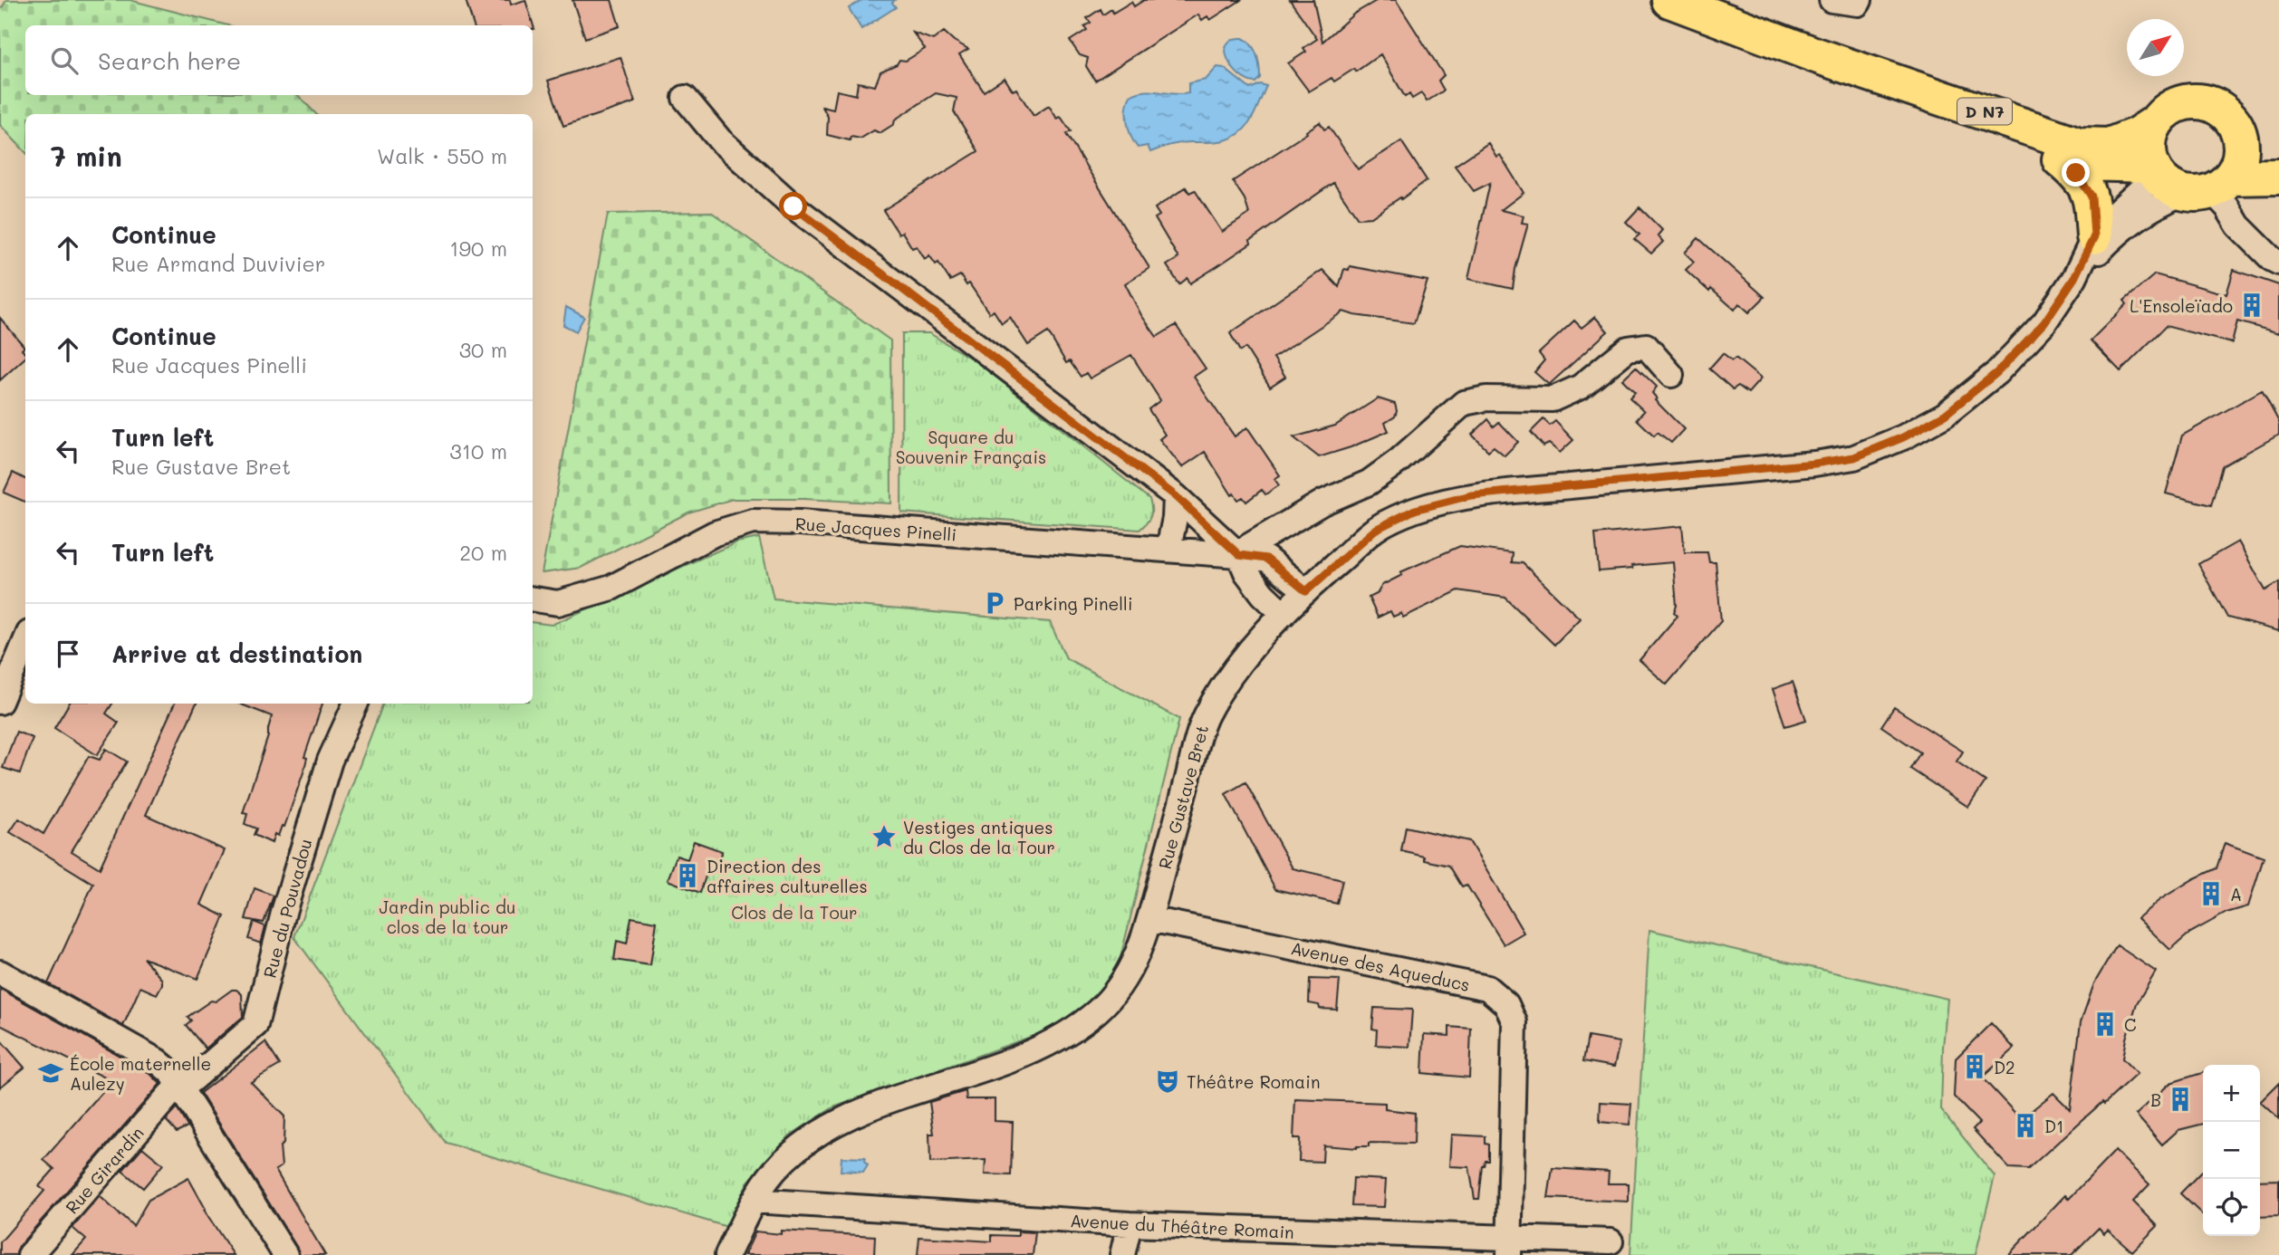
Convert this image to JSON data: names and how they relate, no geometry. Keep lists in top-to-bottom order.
{
  "streets": {
    "main road": ["D N7"],
    "street": [
      "Rue Jacques Pinelli",
      "Rue Gustave Bret",
      "Rue du Pouvadou",
      "Avenue des Aqueducs",
      "Rue Girardin",
      "Avenue du Théâtre Romain"
    ]
  },
  "crossings": [
    ["D N7", "Rue Gustave Bret"],
    ["Rue Jacques Pinelli", "Rue Gustave Bret"],
    ["Rue Gustave Bret", "Avenue des Aqueducs"],
    ["Rue Gustave Bret", "Avenue du Théâtre Romain"],
    ["Rue du Pouvadou", "Rue Girardin"],
    ["Avenue des Aqueducs", "Avenue du Théâtre Romain"]
  ],
  "parks": ["Square du Souvenir Français", "Jardin public du clos de la tour", "Clos de la Tour"],
  "places": {
    "building": [
      "L'Ensoleïado",
      "Direction des affaires culturelles",
      "A",
      "C",
      "D2",
      "B",
      "D1"
    ],
    "parking": ["Parking Pinelli"],
    "place": ["Vestiges antiques du Clos de la Tour"],
    "school or university": ["École maternelle Aulezy"],
    "theatre": ["Théâtre Romain"]
  },
  "north": "top right",
  "page": {
    "search": "Search here",
    "heading": ["7 min", "Walk · 550 m"],
    "list": [
      ["Continue", "Rue Armand Duvivier", "190 m"],
      ["Continue", "Rue Jacques Pinelli", "30 m"],
      ["Turn left", "Rue Gustave Bret", "310 m"],
      ["Turn left", "20 m"],
      "Arrive at destination"
    ],
    "map_buttons": ["+", "−"]
  }
}
